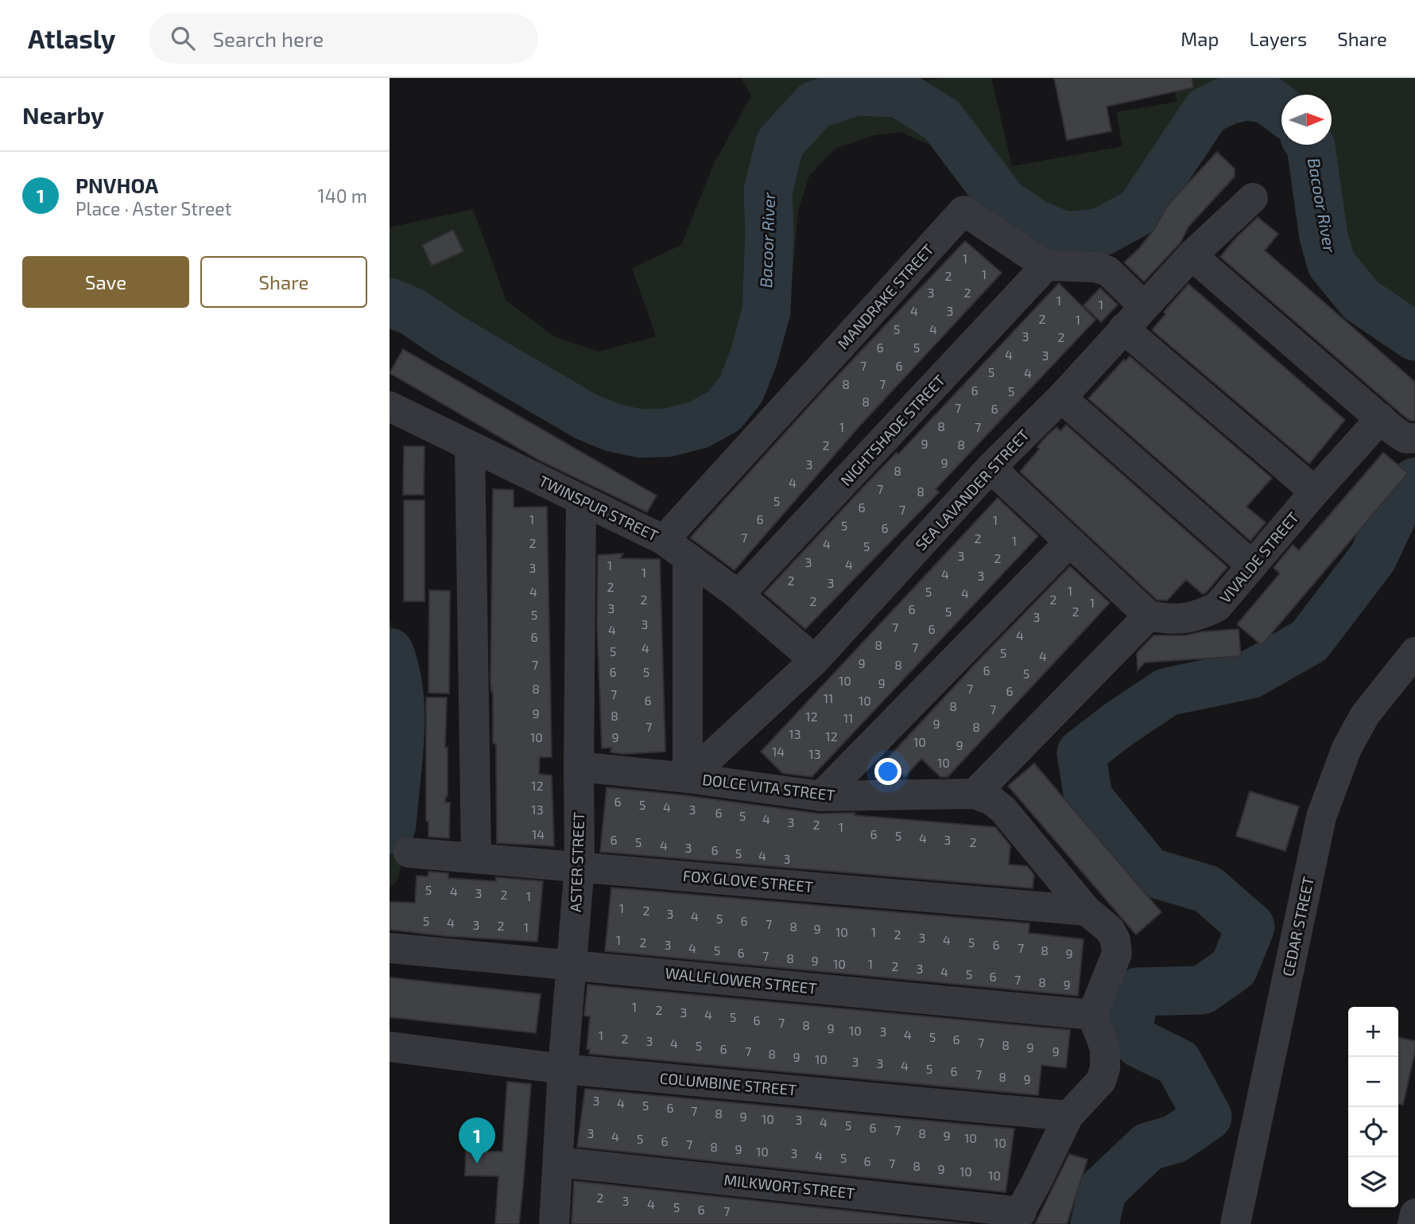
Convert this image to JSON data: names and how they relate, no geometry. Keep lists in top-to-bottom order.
{
  "streets": {
    "street": [
      "MANDRAKE STREET",
      "NIGHTSHADE STREET",
      "SEA LAVANDER STREET",
      "TWINSPUR STREET",
      "VIVALDE STREET",
      "DOLCE VITA STREET",
      "ASTER STREET",
      "FOX GLOVE STREET",
      "CEDAR STREET",
      "WALLFLOWER STREET",
      "COLUMBINE STREET",
      "MILKWORT STREET"
    ]
  },
  "crossings": [
    ["MANDRAKE STREET", "NIGHTSHADE STREET"],
    ["MANDRAKE STREET", "TWINSPUR STREET"],
    ["NIGHTSHADE STREET", "TWINSPUR STREET"],
    ["SEA LAVANDER STREET", "TWINSPUR STREET"],
    ["SEA LAVANDER STREET", "DOLCE VITA STREET"],
    ["TWINSPUR STREET", "ASTER STREET"],
    ["DOLCE VITA STREET", "ASTER STREET"],
    ["DOLCE VITA STREET", "FOX GLOVE STREET"],
    ["DOLCE VITA STREET", "WALLFLOWER STREET"],
    ["ASTER STREET", "FOX GLOVE STREET"],
    ["ASTER STREET", "WALLFLOWER STREET"],
    ["ASTER STREET", "COLUMBINE STREET"],
    ["ASTER STREET", "MILKWORT STREET"]
  ],
  "water": ["Bacoor River"],
  "house_numbers": [
    "1",
    "1",
    "2",
    "3",
    "2",
    "1",
    "1",
    "4",
    "3",
    "2",
    "1",
    "5",
    "4",
    "3",
    "2",
    "6",
    "5",
    "4",
    "3",
    "7",
    "6",
    "5",
    "4",
    "8",
    "7",
    "6",
    "5",
    "8",
    "7",
    "6",
    "8",
    "1",
    "7",
    "9",
    "8",
    "2",
    "9",
    "3",
    "8",
    "4",
    "7",
    "8",
    "5",
    "6",
    "7",
    "1",
    "6",
    "1",
    "5",
    "6",
    "7",
    "2",
    "1",
    "2",
    "4",
    "5",
    "3",
    "2",
    "3",
    "4",
    "1",
    "3",
    "1",
    "4",
    "3",
    "2",
    "3",
    "2",
    "1",
    "4",
    "5",
    "4",
    "2",
    "2",
    "2",
    "1",
    "3",
    "6",
    "5",
    "2",
    "5",
    "3",
    "3",
    "7",
    "6",
    "4",
    "4",
    "6",
    "8",
    "7",
    "4",
    "5",
    "5",
    "4",
    "9",
    "7",
    "8",
    "6",
    "6",
    "5",
    "5",
    "10",
    "9",
    "8",
    "7",
    "6",
    "7",
    "11",
    "6",
    "10",
    "8",
    "7",
    "9",
    "8",
    "12",
    "11",
    "9",
    "7",
    "8",
    "13",
    "12",
    "10",
    "9",
    "10",
    "9",
    "14",
    "13",
    "10",
    "12",
    "6",
    "5",
    "4",
    "13",
    "3",
    "6",
    "5",
    "4",
    "3",
    "2",
    "1",
    "14",
    "6",
    "5",
    "4",
    "6",
    "3",
    "5",
    "2",
    "4",
    "3",
    "6",
    "5",
    "4",
    "3",
    "5",
    "4",
    "3",
    "2",
    "1",
    "1",
    "2",
    "3",
    "4",
    "5",
    "5",
    "6",
    "4",
    "7",
    "3",
    "2",
    "8",
    "1",
    "9",
    "10",
    "1",
    "2",
    "3",
    "1",
    "4",
    "2",
    "5",
    "3",
    "6",
    "4",
    "7",
    "5",
    "8",
    "6",
    "9",
    "7",
    "8",
    "9",
    "10",
    "1",
    "2",
    "3",
    "4",
    "5",
    "6",
    "7",
    "8",
    "9",
    "1",
    "2",
    "3",
    "4",
    "5",
    "6",
    "7",
    "8",
    "9",
    "10",
    "3",
    "4",
    "1",
    "5",
    "2",
    "6",
    "3",
    "7",
    "4",
    "8",
    "5",
    "9",
    "6",
    "7",
    "9",
    "8",
    "9",
    "10",
    "3",
    "3",
    "4",
    "5",
    "6",
    "7",
    "8",
    "9",
    "3",
    "4",
    "5",
    "6",
    "7",
    "8",
    "9",
    "10",
    "3",
    "4",
    "5",
    "6",
    "7",
    "3",
    "8",
    "9",
    "4",
    "10",
    "5",
    "6",
    "10",
    "7",
    "8",
    "9",
    "10",
    "3",
    "4",
    "5",
    "6",
    "7",
    "8",
    "9",
    "10",
    "10",
    "2",
    "3",
    "4",
    "5",
    "6",
    "7"
  ],
  "north": "right",
  "page": {
    "header": "Atlasly",
    "search": "Search here",
    "nav": ["Map", "Layers", "Share"],
    "heading": "Nearby",
    "list": [
      {
        "mark": "1",
        "name": "PNVHOA",
        "note": "Place · Aster Street",
        "value": "140 m"
      }
    ],
    "buttons": ["Save", "Share"],
    "map_buttons": ["+", "−"],
    "pins": "1"
  }
}
